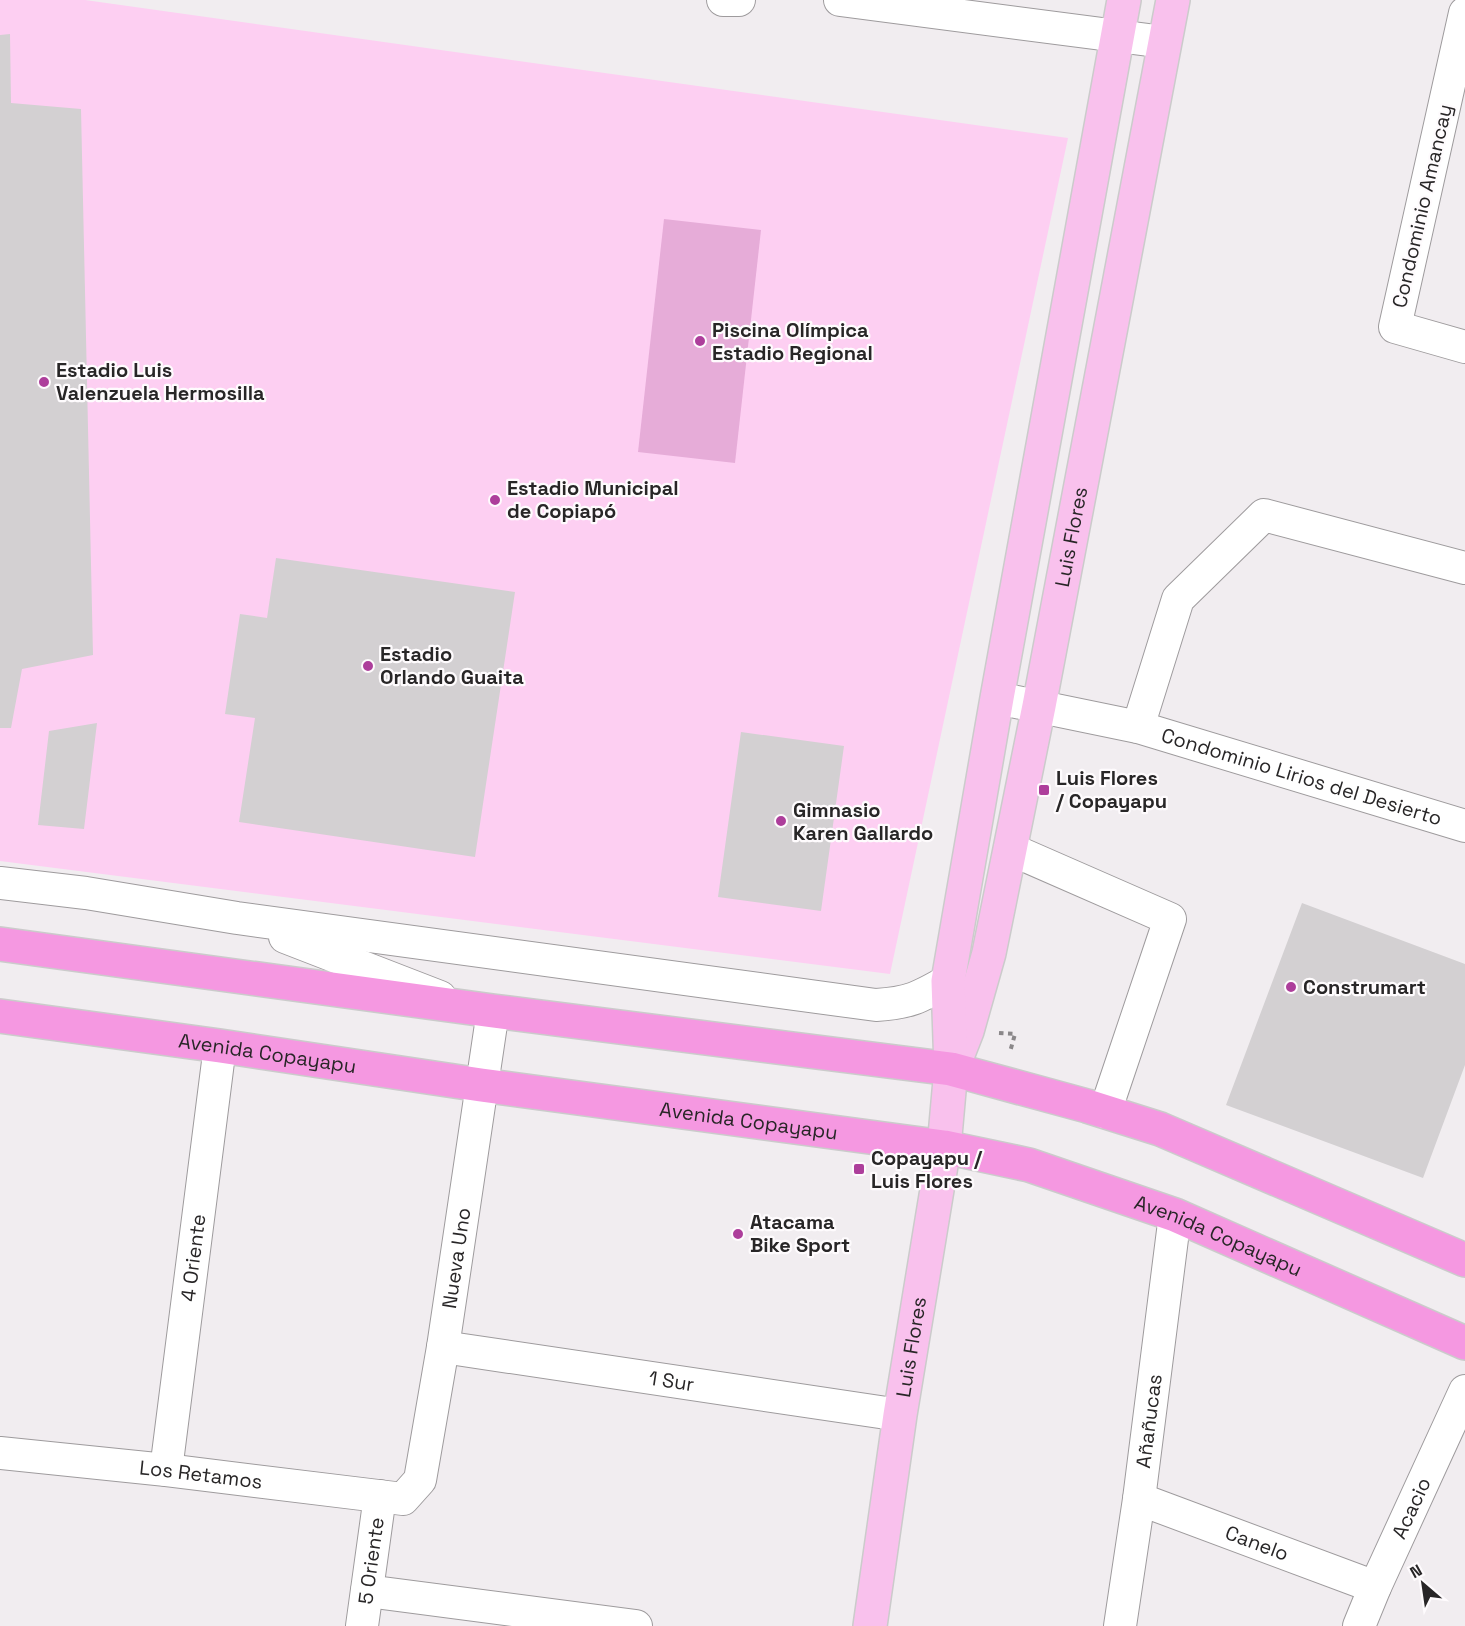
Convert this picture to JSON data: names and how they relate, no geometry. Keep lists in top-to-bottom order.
{
  "streets": {
    "highway": ["Avenida Copayapu"],
    "main road": ["Luis Flores"],
    "street": [
      "Condominio Amancay",
      "Condominio Lirios del Desierto",
      "4 Oriente",
      "Nueva Uno",
      "1 Sur",
      "Añañucas",
      "Los Retamos",
      "Acacio",
      "Canelo",
      "5 Oriente"
    ]
  },
  "crossings": [
    ["Luis Flores", "Condominio Lirios del Desierto"],
    ["Luis Flores", "Avenida Copayapu"],
    ["Luis Flores", "1 Sur"],
    ["Avenida Copayapu", "4 Oriente"],
    ["Avenida Copayapu", "Nueva Uno"],
    ["Avenida Copayapu", "Añañucas"],
    ["4 Oriente", "Los Retamos"],
    ["Nueva Uno", "1 Sur"],
    ["Nueva Uno", "Los Retamos"],
    ["Nueva Uno", "5 Oriente"],
    ["Añañucas", "Canelo"],
    ["Los Retamos", "5 Oriente"],
    ["Acacio", "Canelo"]
  ],
  "places": {
    "other": [
      "Piscina Olímpica Estadio Regional",
      "Estadio Luis Valenzuela Hermosilla",
      "Estadio Municipal de Copiapó",
      "Estadio Orlando Guaita",
      "Gimnasio Karen Gallardo",
      "Construmart",
      "Atacama Bike Sport"
    ],
    "transit": ["Luis Flores / Copayapu", "Copayapu / Luis Flores"]
  },
  "north": "top left"
}
